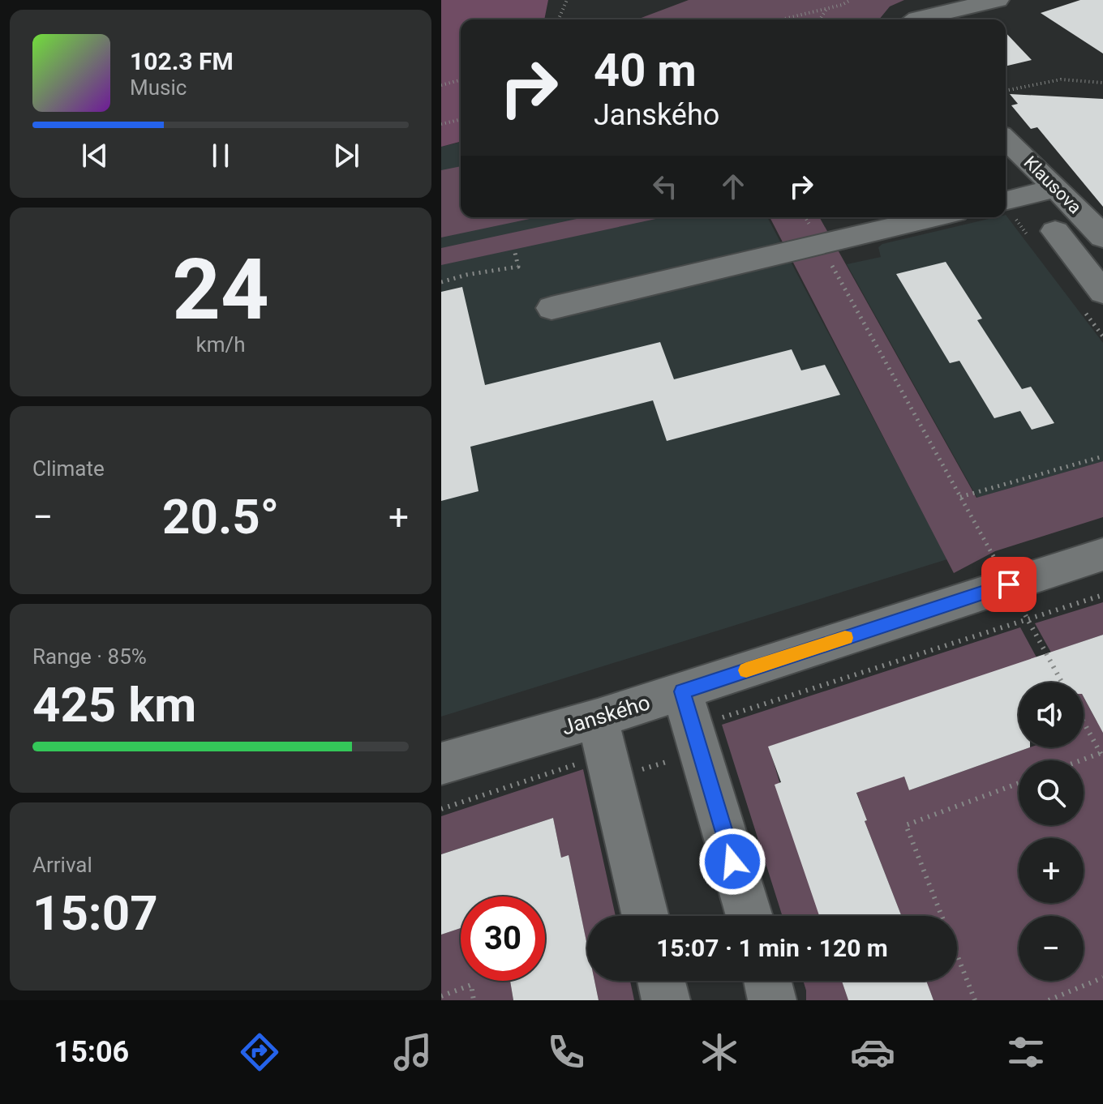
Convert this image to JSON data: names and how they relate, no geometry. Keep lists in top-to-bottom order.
{
  "streets": {
    "street": ["Klausova", "Janského"]
  },
  "page": {
    "turn": ["40 m", "Janského"],
    "song": ["102.3 FM", "Music"],
    "tile": [
      ["24", "km/h"],
      "Climate",
      ["Range · 85%", "425 km"],
      ["Arrival", "15:07"]
    ],
    "heat": ["−", "20.5°", "+"],
    "map_buttons": ["+", "−"],
    "limit": "30",
    "trip": "15:07 · 1 min · 120 m",
    "tabs": "15:06"
  }
}
